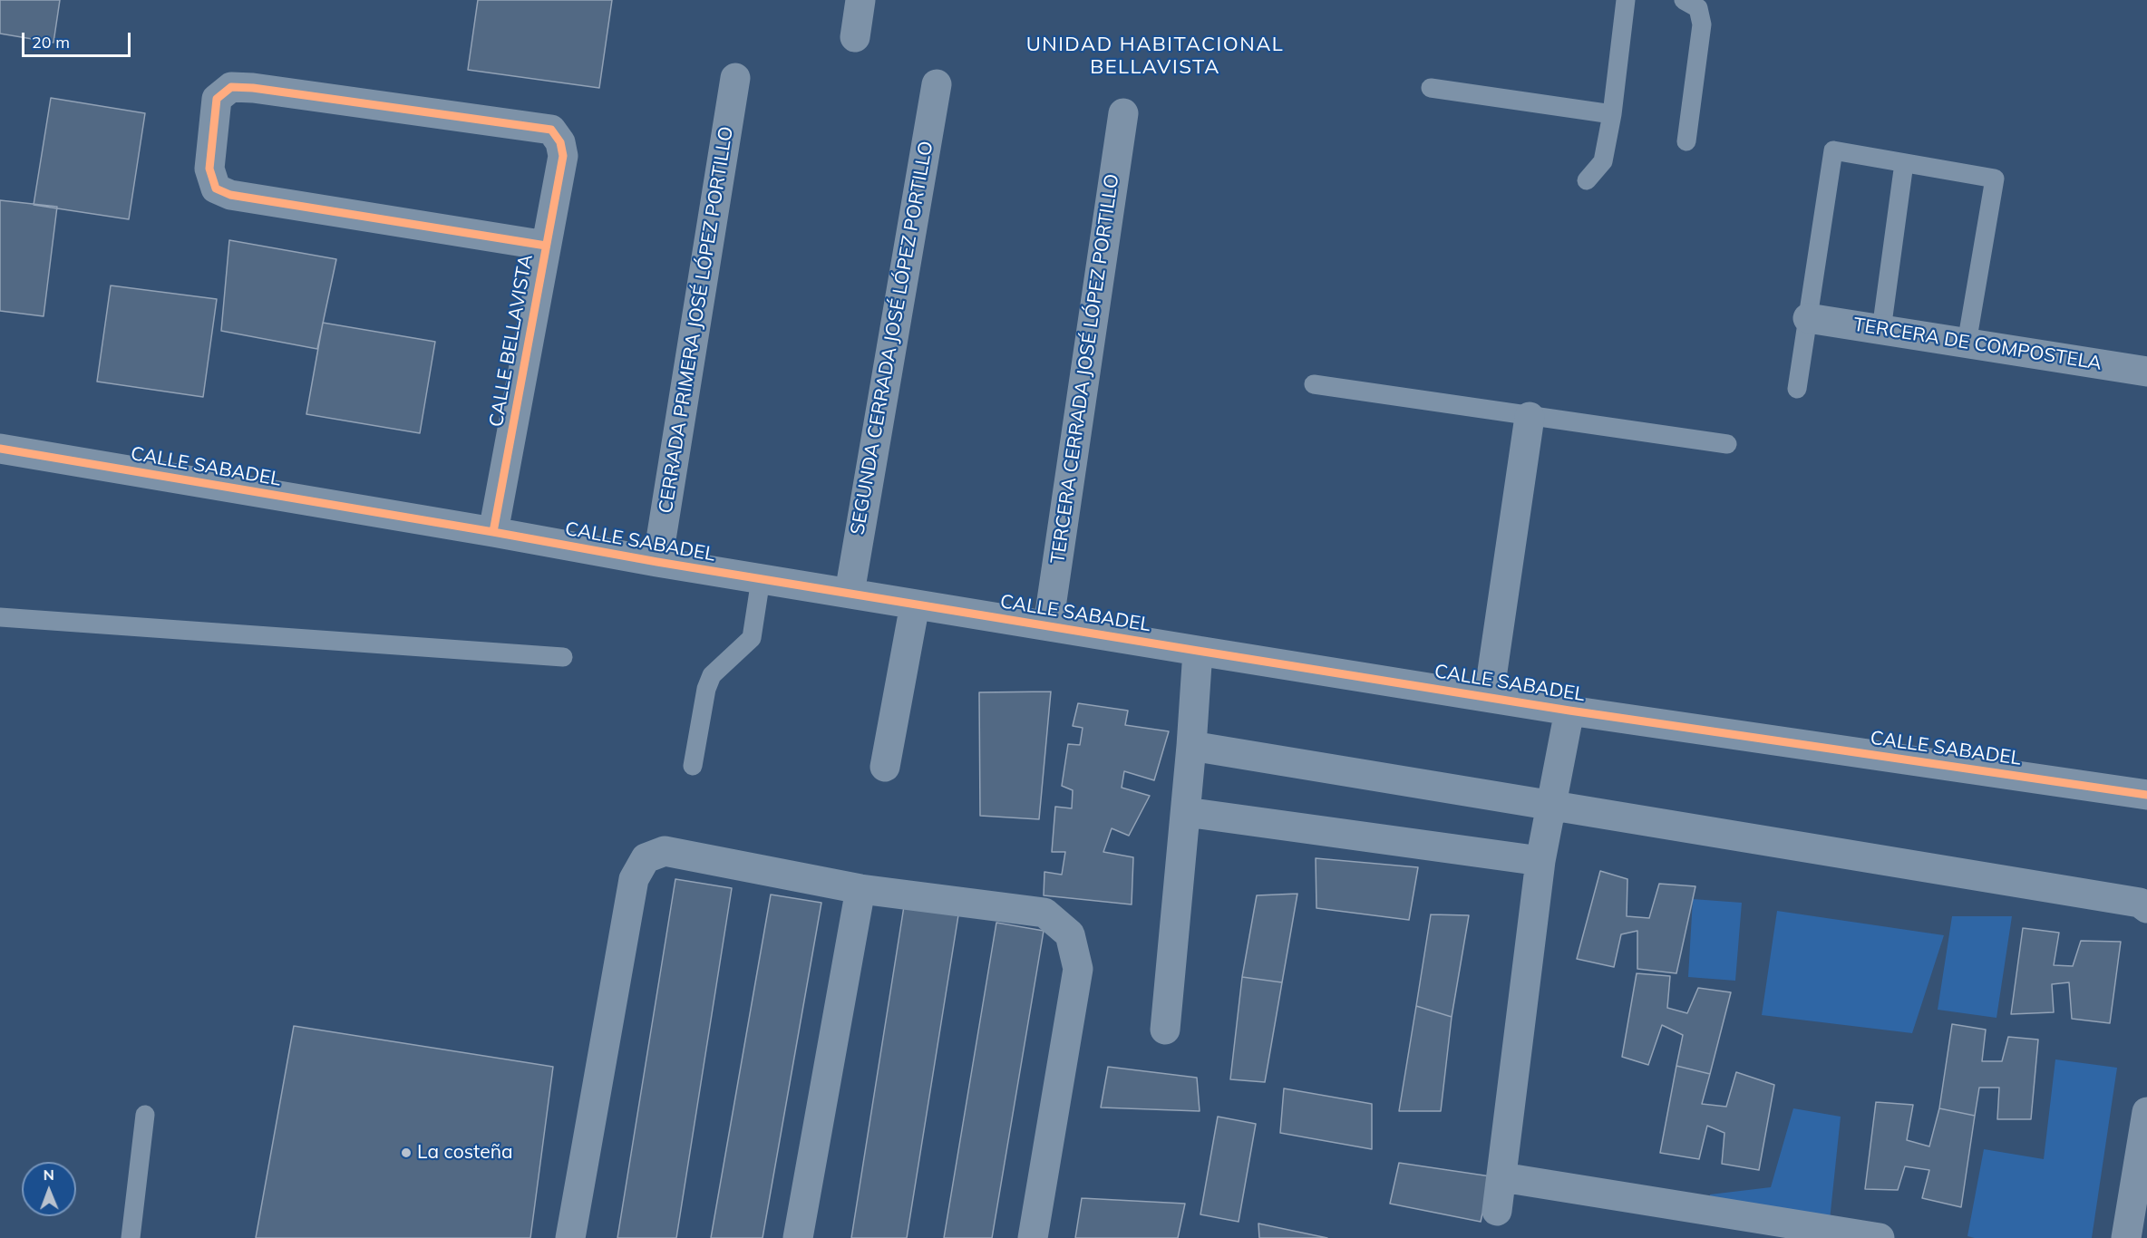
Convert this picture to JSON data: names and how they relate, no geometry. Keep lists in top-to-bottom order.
{
  "streets": {
    "street": [
      "CERRADA PRIMERA JOSÉ LÓPEZ PORTILLO",
      "SEGUNDA CERRADA JOSÉ LÓPEZ PORTILLO",
      "CALLE BELLAVISTA",
      "TERCERA DE COMPOSTELA",
      "TERCERA CERRADA JOSÉ LÓPEZ PORTILLO",
      "CALLE SABADEL"
    ]
  },
  "crossings": [
    ["CERRADA PRIMERA JOSÉ LÓPEZ PORTILLO", "CALLE SABADEL"],
    ["SEGUNDA CERRADA JOSÉ LÓPEZ PORTILLO", "CALLE SABADEL"],
    ["CALLE BELLAVISTA", "CALLE SABADEL"],
    ["TERCERA CERRADA JOSÉ LÓPEZ PORTILLO", "CALLE SABADEL"]
  ],
  "districts": ["UNIDAD HABITACIONAL BELLAVISTA"],
  "places": ["La costeña"],
  "scale_bar": "20 m",
  "north": "top"
}
